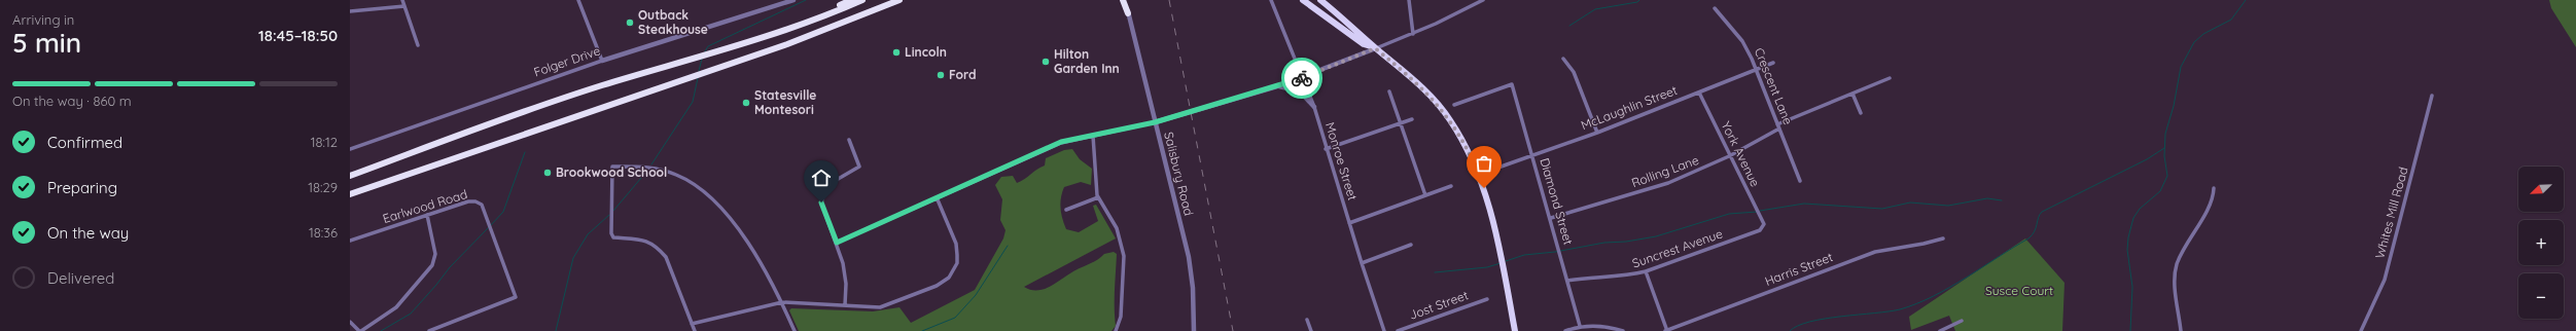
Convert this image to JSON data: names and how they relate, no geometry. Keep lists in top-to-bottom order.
{
  "streets": {
    "street": [
      "Folger Drive",
      "Crescent Lane",
      "McLaughlin Street",
      "York Avenue",
      "Monroe Street",
      "Rolling Lane",
      "Salisbury Road",
      "Diamond Street",
      "Earlwood Road",
      "Whites Mill Road",
      "Suncrest Avenue",
      "Harris Street",
      "Jost Street"
    ]
  },
  "crossings": [
    ["Crescent Lane", "McLaughlin Street"],
    ["Crescent Lane", "Rolling Lane"],
    ["McLaughlin Street", "York Avenue"],
    ["McLaughlin Street", "Diamond Street"],
    ["York Avenue", "Rolling Lane"],
    ["York Avenue", "Suncrest Avenue"],
    ["Rolling Lane", "Diamond Street"],
    ["Diamond Street", "Suncrest Avenue"]
  ],
  "parks": ["Susce Court"],
  "places": [
    "Outback Steakhouse",
    "Lincoln",
    "Hilton Garden Inn",
    "Ford",
    "Statesville Montesori",
    "Brookwood School"
  ],
  "north": "bottom left",
  "page": {
    "heading": ["5 min", "Arriving in", "18:45–18:50"],
    "bar": "On the way · 860 m",
    "list": [
      ["Confirmed", "18:12"],
      ["Preparing", "18:29"],
      ["On the way", "18:36"],
      "Delivered"
    ],
    "map_buttons": ["+", "−"]
  }
}
